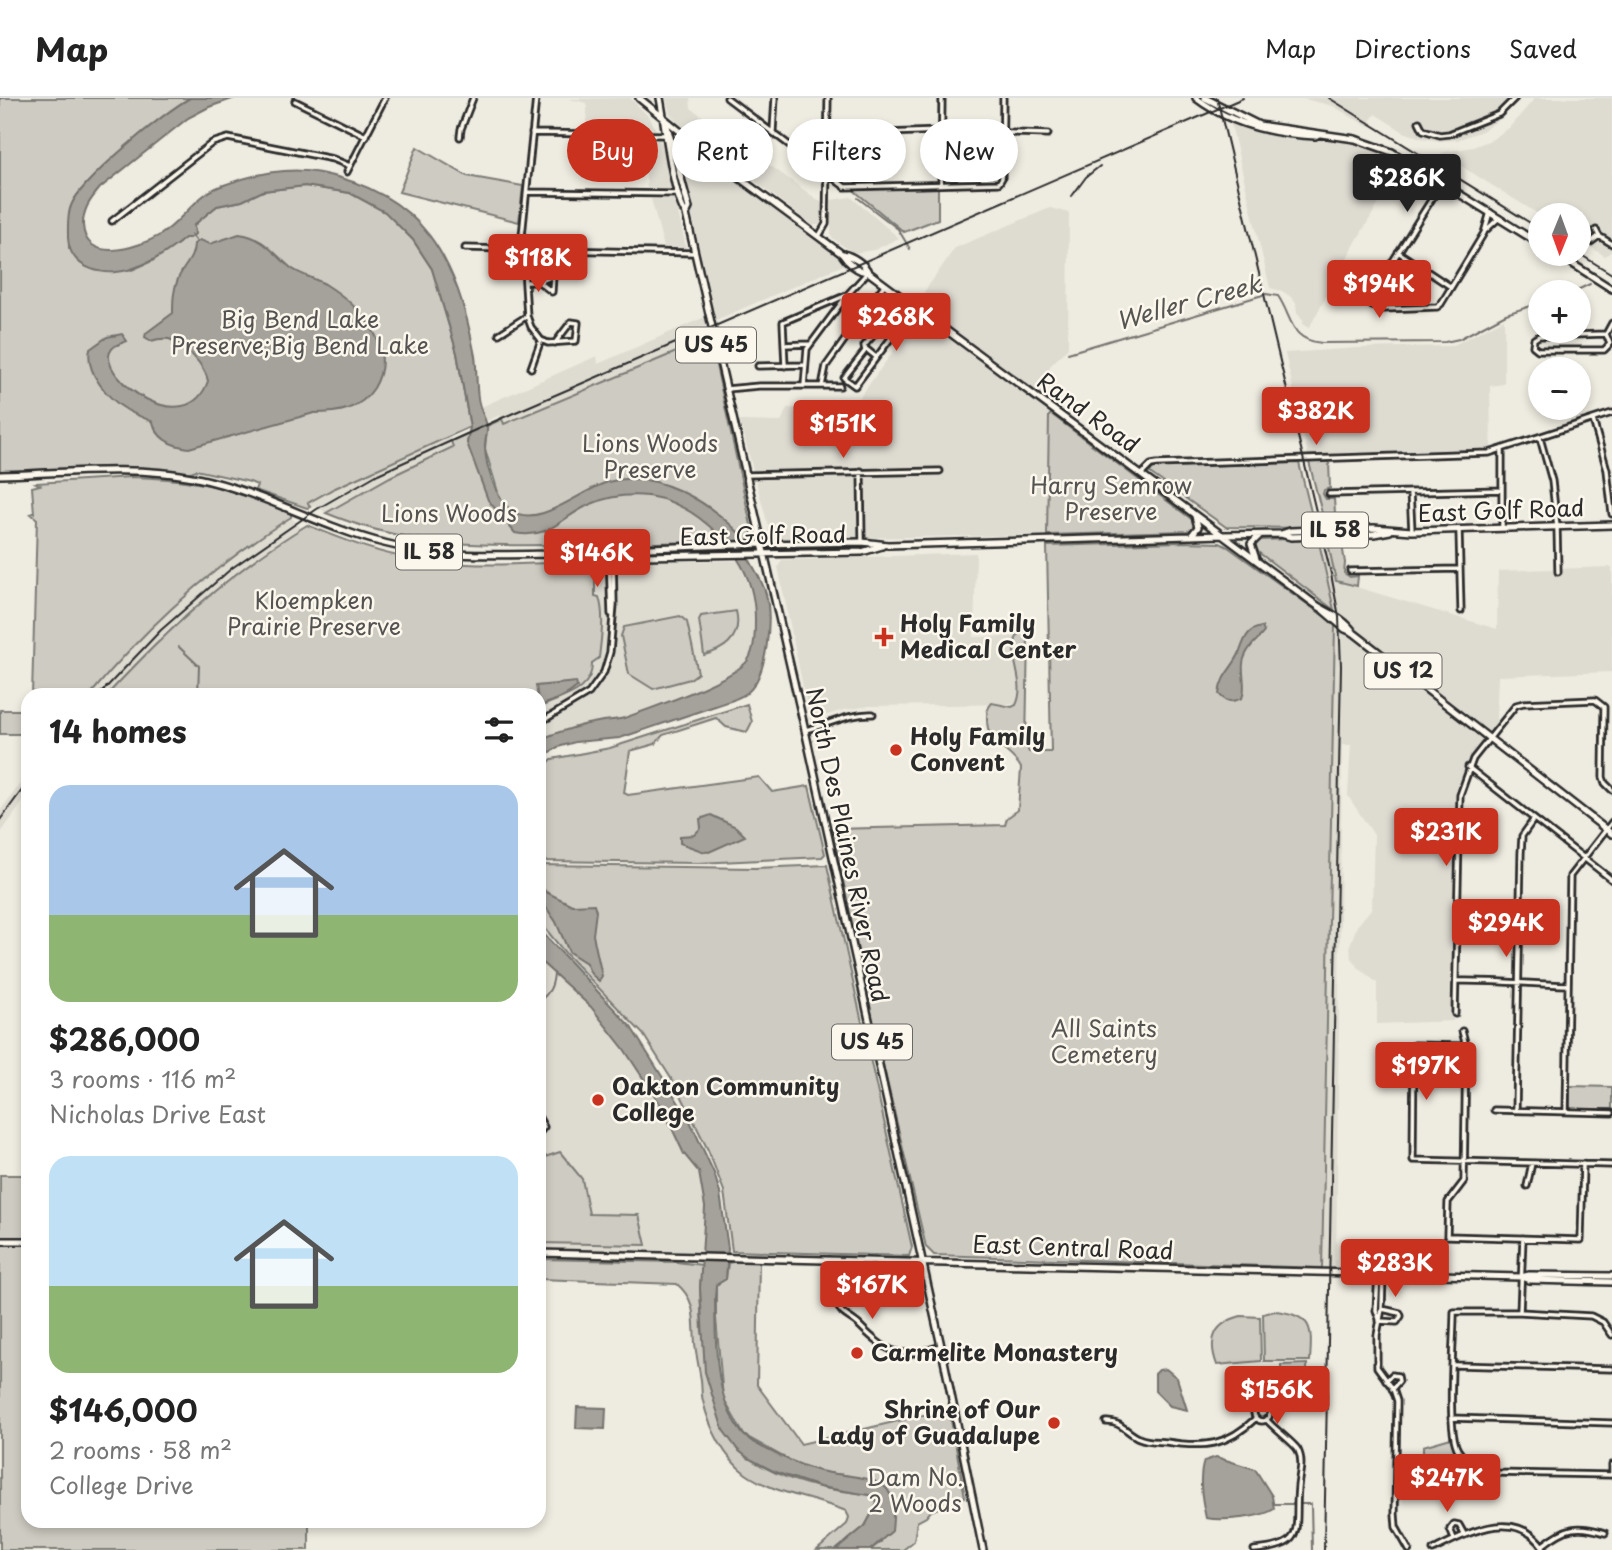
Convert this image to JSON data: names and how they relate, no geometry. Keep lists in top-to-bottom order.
{
  "streets": {
    "main road": [
      "US 45",
      "Rand Road",
      "East Golf Road",
      "IL 58",
      "US 12",
      "North Des Plaines River Road",
      "East Central Road"
    ]
  },
  "crossings": [
    ["US 45", "Rand Road"],
    ["US 45", "North Des Plaines River Road"],
    ["Rand Road", "East Golf Road"],
    ["East Golf Road", "North Des Plaines River Road"],
    ["North Des Plaines River Road", "East Central Road"]
  ],
  "water": ["Weller Creek"],
  "parks": [
    "Big Bend Lake Preserve;Big Bend Lake",
    "Lions Woods Preserve",
    "Harry Semrow Preserve",
    "Lions Woods",
    "Kloempken Prairie Preserve",
    "All Saints Cemetery",
    "Dam No. 2 Woods"
  ],
  "places": {
    "health": ["Holy Family Medical Center"],
    "other": [
      "Holy Family Convent",
      "Oakton Community College",
      "Carmelite Monastery",
      "Shrine of Our Lady of Guadalupe"
    ]
  },
  "north": "bottom",
  "page": {
    "header": "Map",
    "nav": ["Map", "Directions", "Saved"],
    "chip": [
      "Buy",
      "Rent",
      "Filters",
      "New"
    ],
    "price": [
      "$286K",
      "$118K",
      "$194K",
      "$268K",
      "$382K",
      "$151K",
      "$146K",
      "$231K",
      "$294K",
      "$197K",
      "$283K",
      "$167K",
      "$156K",
      "$247K"
    ],
    "map_buttons": ["+", "−"],
    "heading": "14 homes",
    "list": [
      {
        "name": "$286,000",
        "note": "3 rooms · 116 m² · Nicholas Drive East"
      },
      {
        "name": "$146,000",
        "note": "2 rooms · 58 m² · College Drive"
      }
    ]
  }
}
